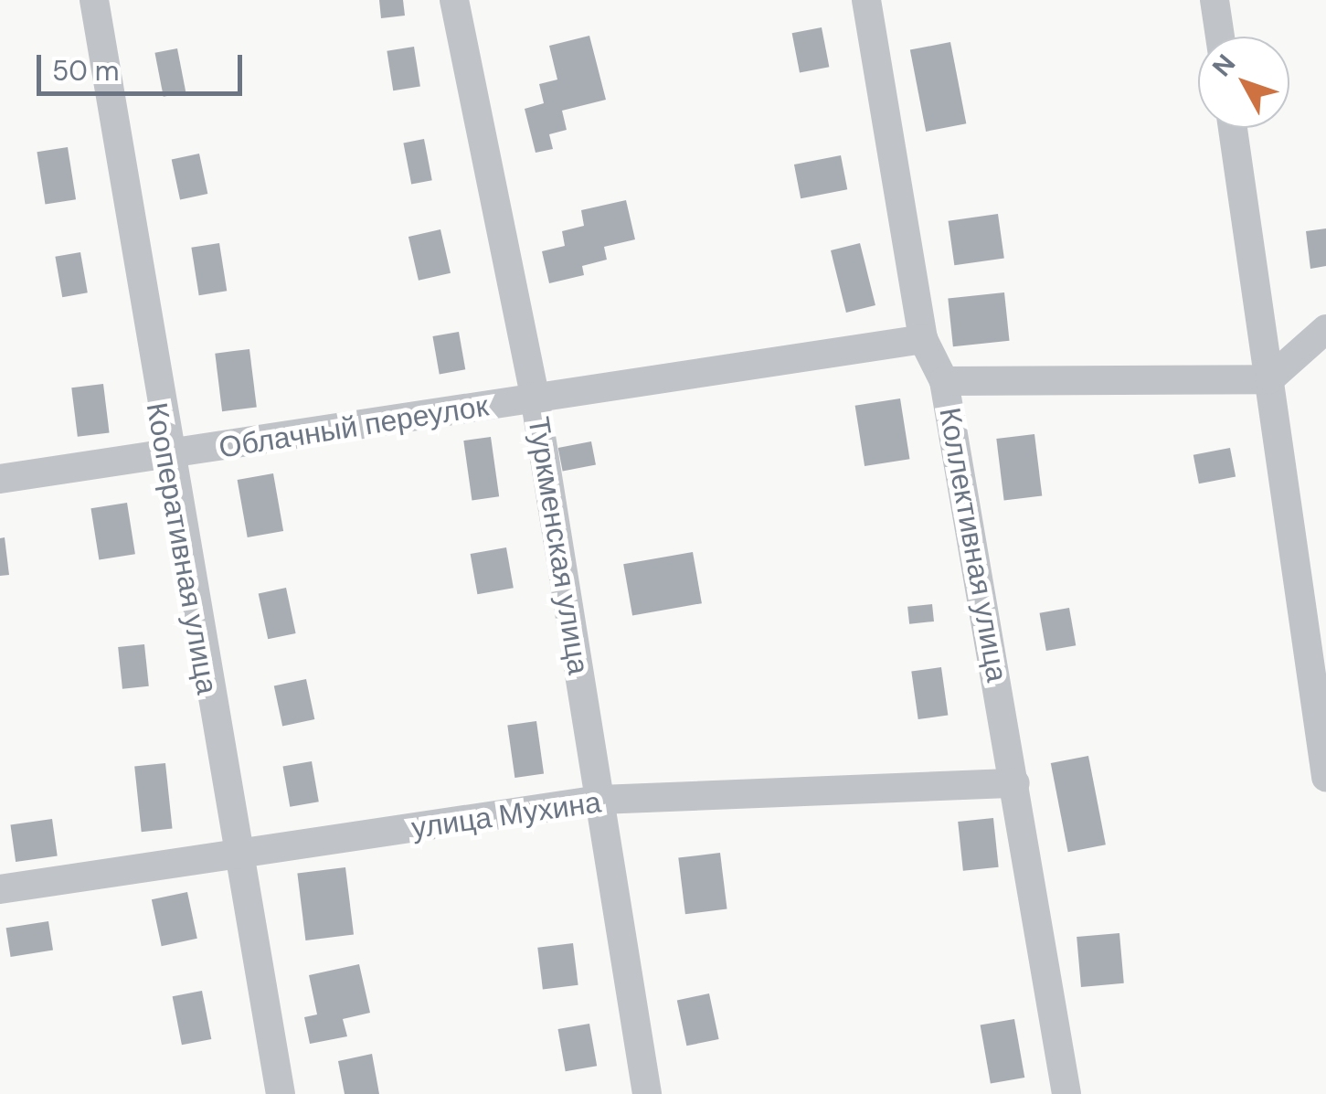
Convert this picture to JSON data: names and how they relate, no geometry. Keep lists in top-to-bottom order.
{
  "streets": {
    "street": [
      "Облачный переулок",
      "Коллективная улица",
      "Туркменская улица",
      "Кооперативная улица",
      "улица Мухина"
    ]
  },
  "crossings": [
    ["Облачный переулок", "Коллективная улица"],
    ["Облачный переулок", "Туркменская улица"],
    ["Облачный переулок", "Кооперативная улица"],
    ["Коллективная улица", "улица Мухина"],
    ["Туркменская улица", "улица Мухина"],
    ["Кооперативная улица", "улица Мухина"]
  ],
  "scale_bar": "50 m",
  "north": "top left"
}
